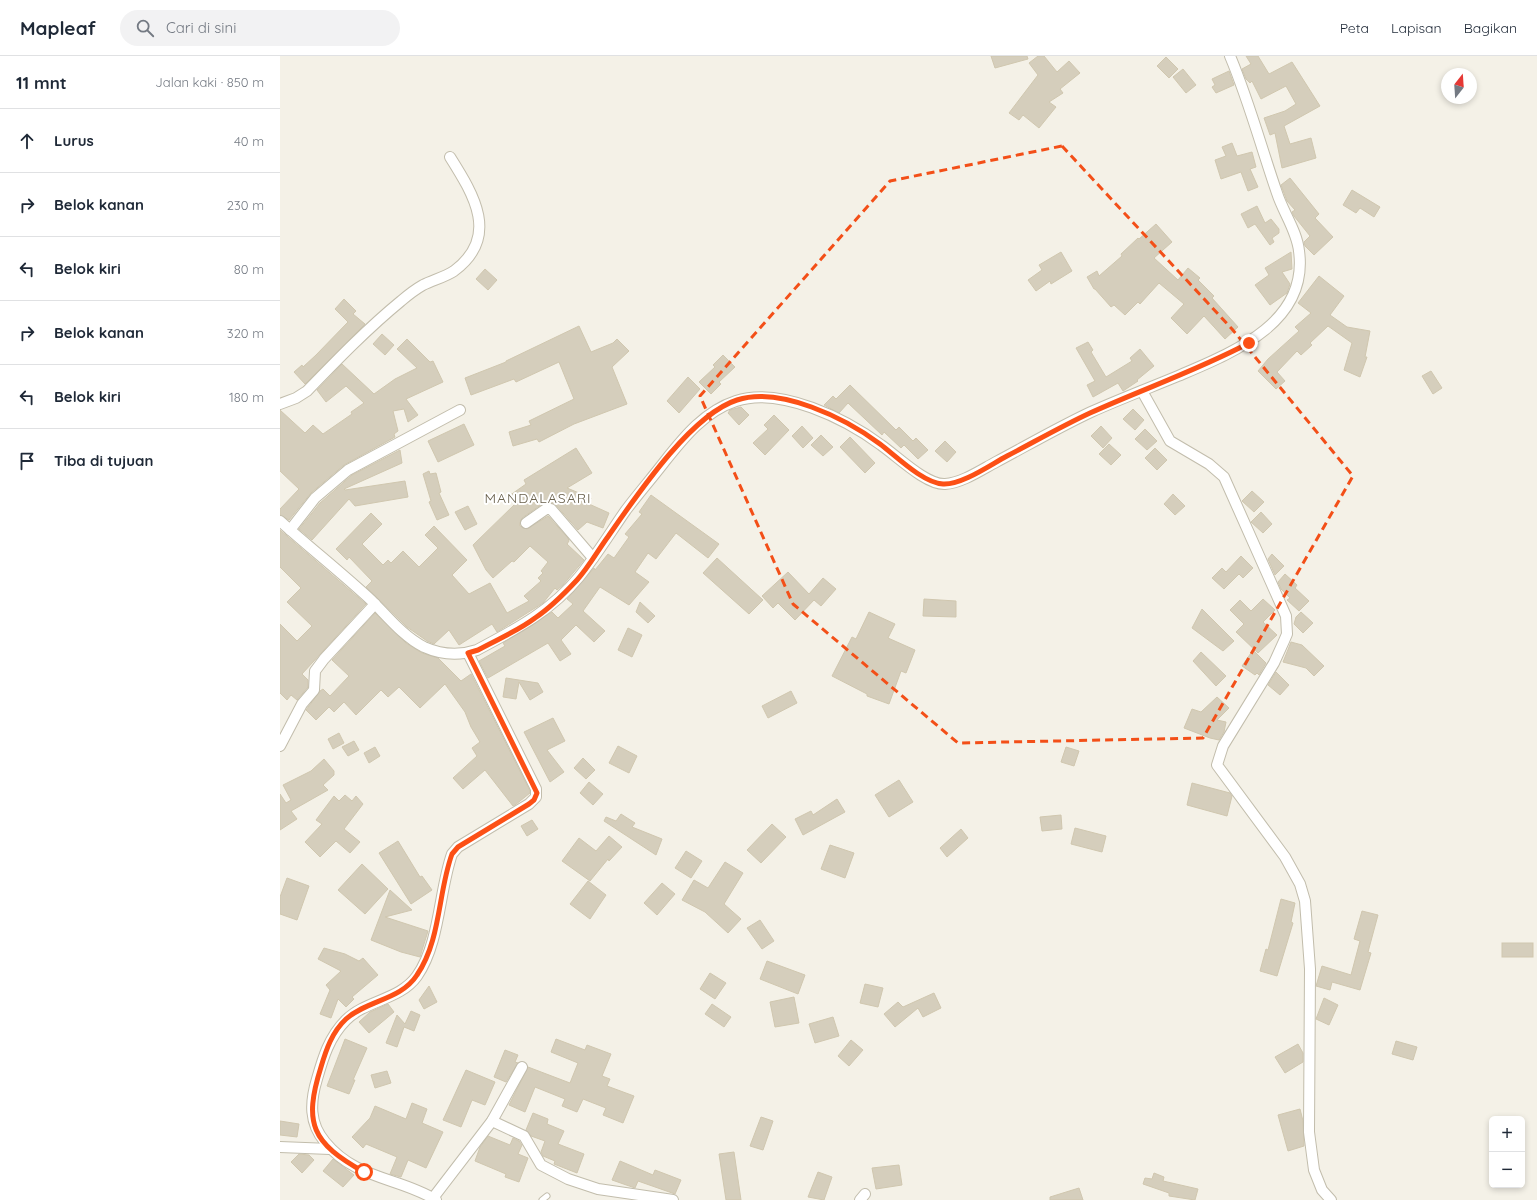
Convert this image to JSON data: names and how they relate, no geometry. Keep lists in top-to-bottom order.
{
  "districts": ["MANDALASARI"],
  "north": "top",
  "page": {
    "header": "Mapleaf",
    "search": "Cari di sini",
    "nav": ["Peta", "Lapisan", "Bagikan"],
    "heading": ["11 mnt", "Jalan kaki · 850 m"],
    "list": [
      ["Lurus", "40 m"],
      ["Belok kanan", "230 m"],
      ["Belok kiri", "80 m"],
      ["Belok kanan", "320 m"],
      ["Belok kiri", "180 m"],
      "Tiba di tujuan"
    ],
    "map_buttons": ["+", "−"]
  }
}
